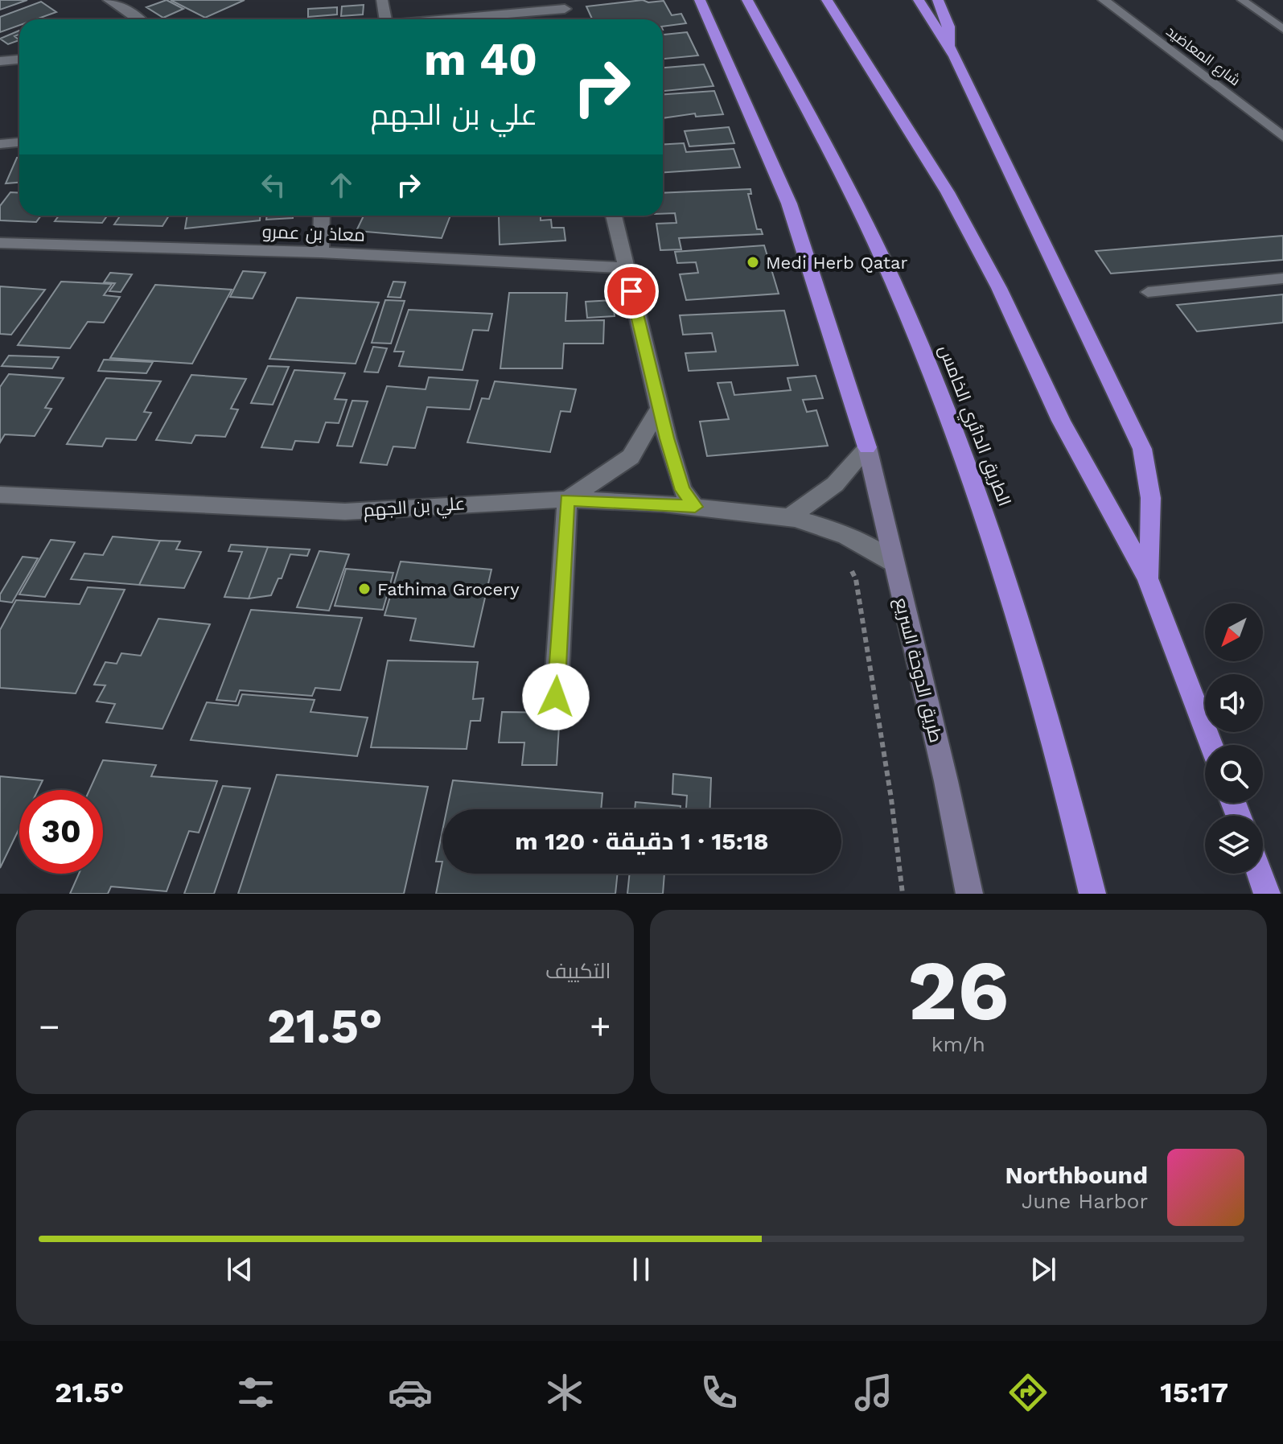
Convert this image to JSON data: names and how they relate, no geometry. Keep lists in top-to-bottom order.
{
  "streets": {
    "highway": ["الطريق الدائري الخامس"],
    "street": [
      "شارع المعاضيد",
      "معاذ بن عمرو",
      "علي بن الجهم",
      "طريق الدوحة السريع"
    ]
  },
  "crossings": [
    ["علي بن الجهم", "طريق الدوحة السريع"]
  ],
  "places": ["Medi Herb Qatar", "Fathima Grocery"],
  "north": "bottom left",
  "page": {
    "turn": ["40 m", "علي بن الجهم"],
    "limit": "30",
    "trip": "15:18 · 1 دقيقة · 120 m",
    "tile": [
      ["26", "km/h"],
      "التكييف"
    ],
    "heat": ["−", "21.5°", "+"],
    "song": ["Northbound", "June Harbor"],
    "tabs": ["15:17", "21.5°"]
  }
}
